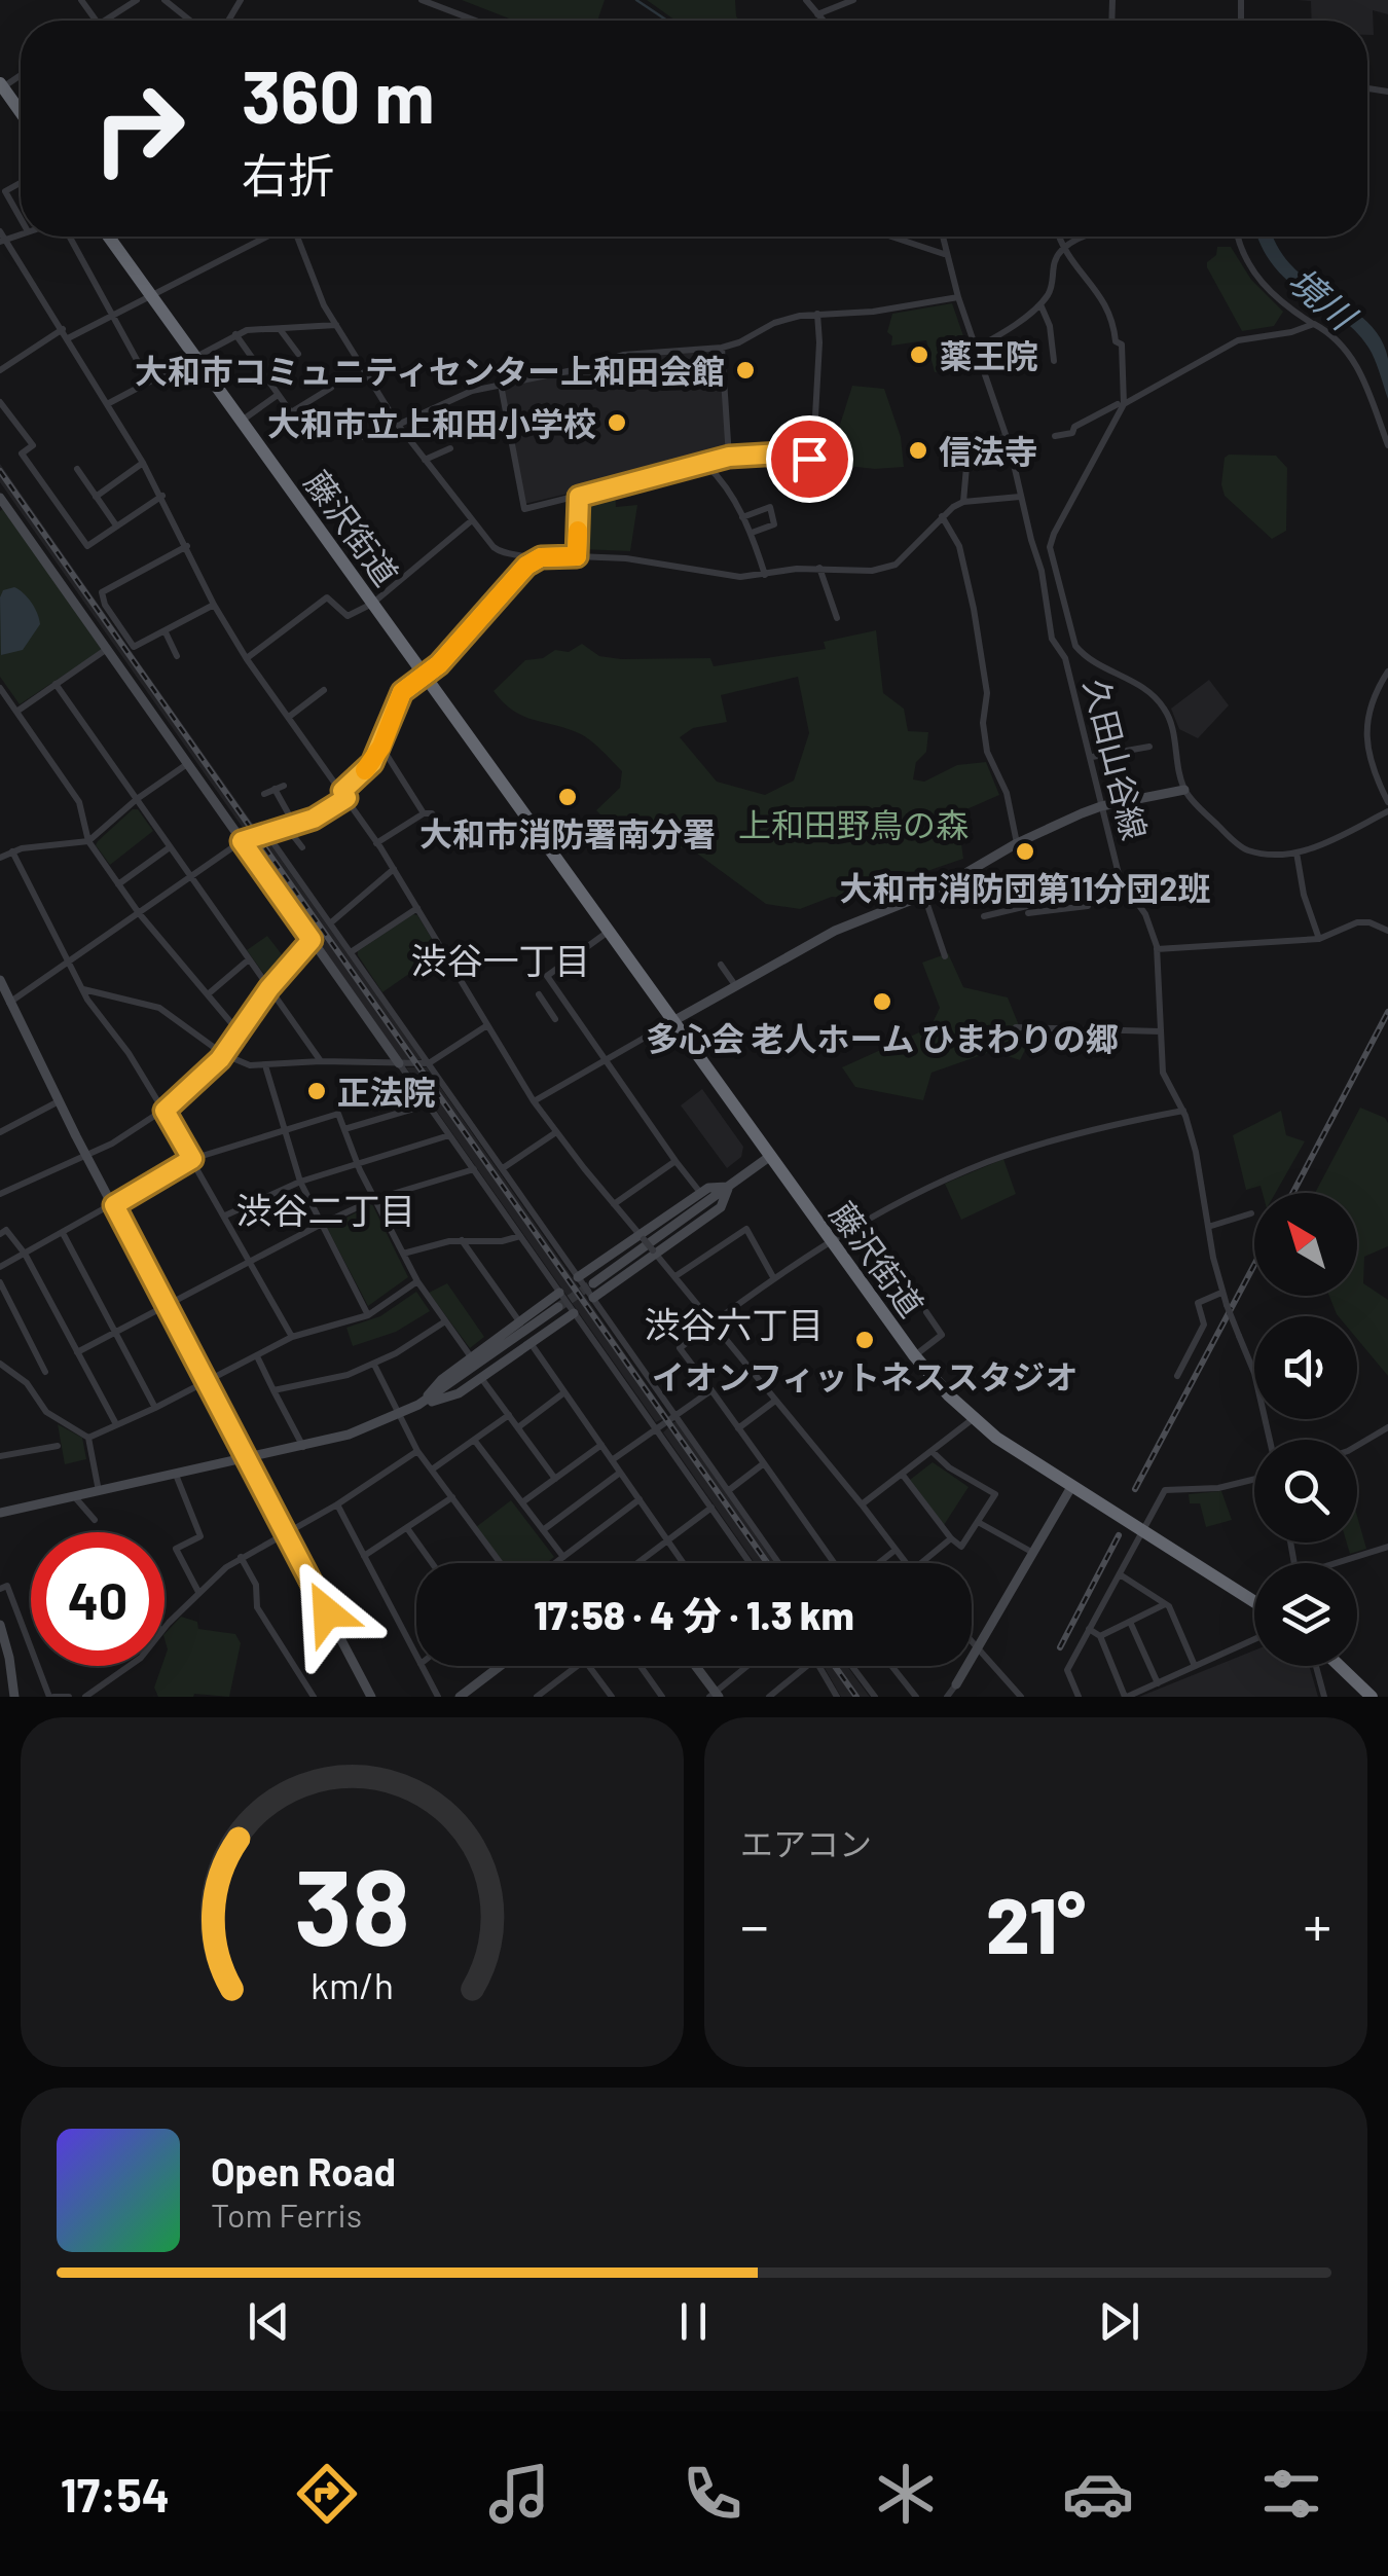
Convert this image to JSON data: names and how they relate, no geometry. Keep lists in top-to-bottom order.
{
  "streets": {
    "highway": ["藤沢街道"],
    "street": ["久田山谷線"]
  },
  "districts": ["渋谷一丁目", "渋谷二丁目", "渋谷六丁目"],
  "water": ["境川"],
  "parks": ["上和田野鳥の森"],
  "places": [
    "薬王院",
    "大和市コミュニティセンター上和田会館",
    "大和市立上和田小学校",
    "信法寺",
    "大和市消防署南分署",
    "大和市消防団第11分団2班",
    "多心会 老人ホーム ひまわりの郷",
    "正法院",
    "イオンフィットネススタジオ"
  ],
  "north": "top left",
  "page": {
    "turn": ["360 m", "右折"],
    "limit": "40",
    "trip": "17:58 · 4 分 · 1.3 km",
    "tile": "エアコン",
    "heat": ["−", "21°", "+"],
    "song": ["Open Road", "Tom Ferris"],
    "tabs": "17:54",
    "gauge": ["38", "km/h"]
  }
}
